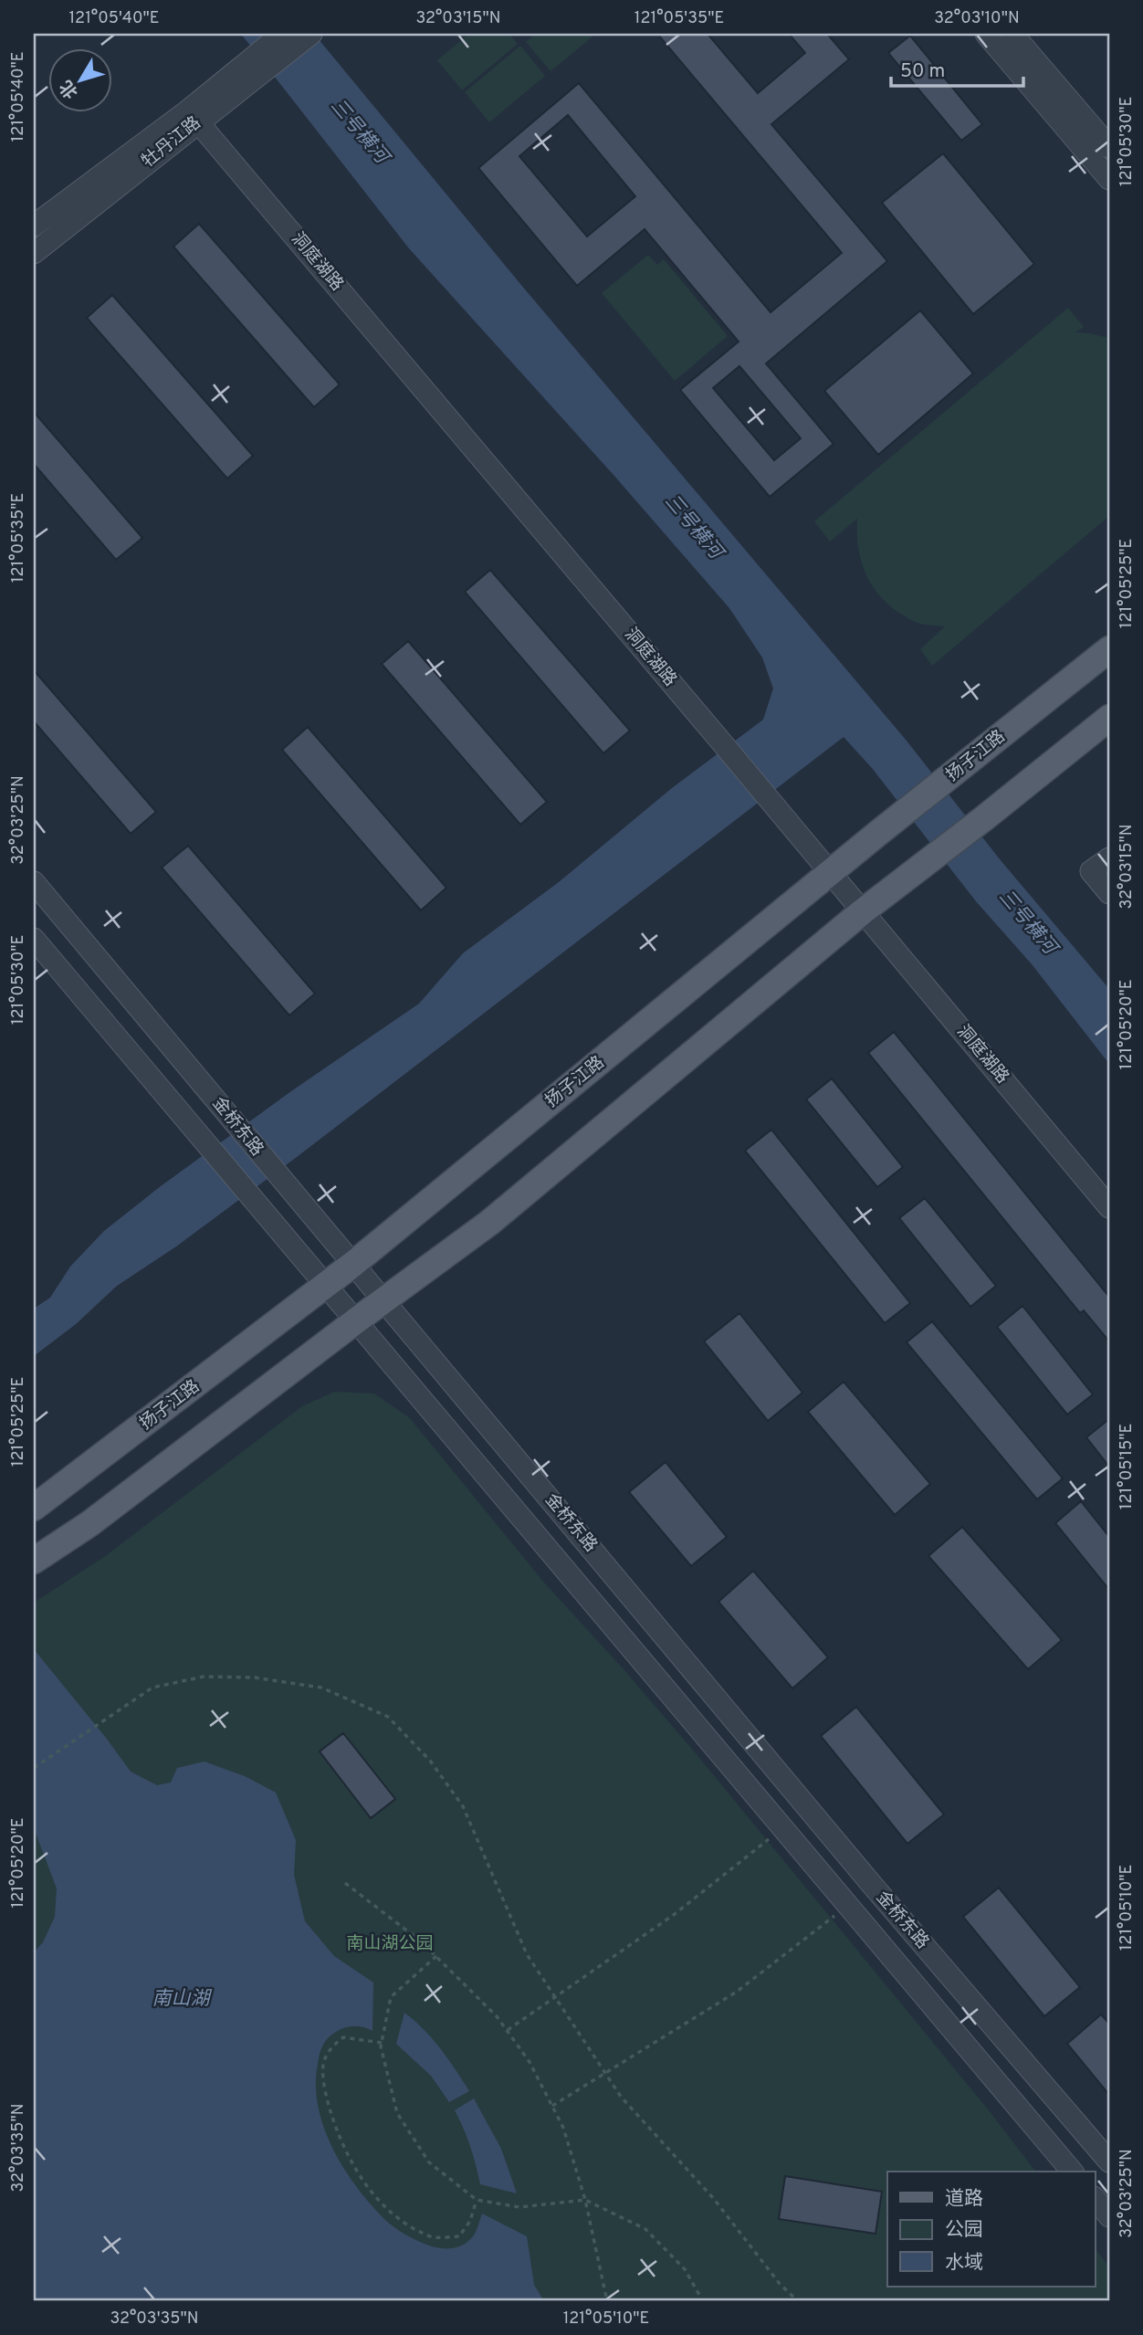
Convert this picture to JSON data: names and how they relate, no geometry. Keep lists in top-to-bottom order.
{
  "streets": {
    "main road": ["扬子江路"],
    "street": ["牡丹江路", "洞庭湖路", "金桥东路"]
  },
  "crossings": [
    ["牡丹江路", "洞庭湖路"],
    ["洞庭湖路", "扬子江路"],
    ["扬子江路", "金桥东路"]
  ],
  "water": ["三号横河", "南山湖"],
  "parks": ["南山湖公园"],
  "legend": ["道路", "公园", "水域"],
  "scale_bar": "50 m",
  "north": "bottom left",
  "coordinates": [
    "121°05'40\"E",
    "32°03'15\"N",
    "121°05'35\"E",
    "32°03'10\"N",
    "121°05'30\"E",
    "121°05'25\"E",
    "32°03'25\"N",
    "121°05'20\"E",
    "121°05'15\"E",
    "121°05'10\"E",
    "32°03'35\"N"
  ]
}
